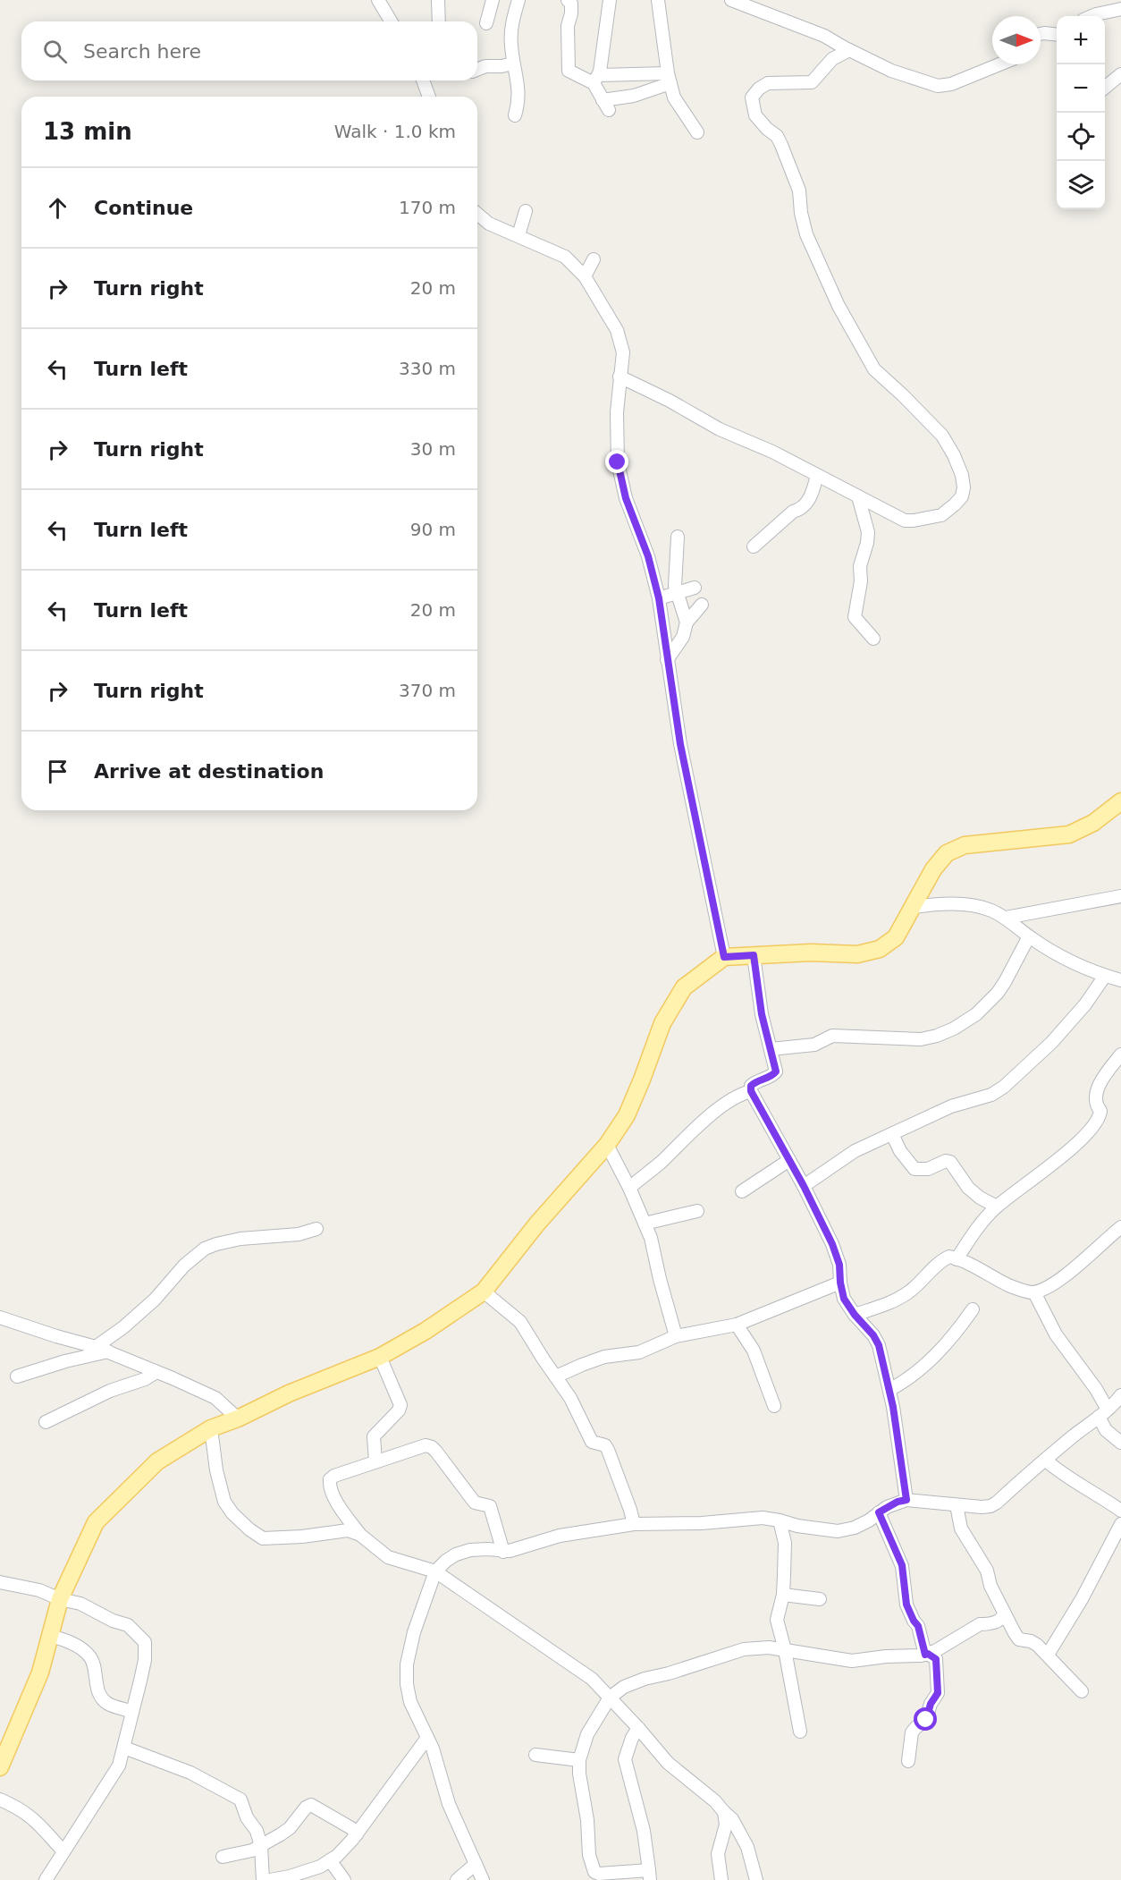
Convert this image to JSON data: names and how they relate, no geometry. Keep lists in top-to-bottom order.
{
  "north": "right",
  "page": {
    "map_buttons": ["+", "−"],
    "search": "Search here",
    "heading": ["13 min", "Walk · 1.0 km"],
    "list": [
      ["Continue", "170 m"],
      ["Turn right", "20 m"],
      ["Turn left", "330 m"],
      ["Turn right", "30 m"],
      ["Turn left", "90 m"],
      ["Turn left", "20 m"],
      ["Turn right", "370 m"],
      "Arrive at destination"
    ]
  }
}
